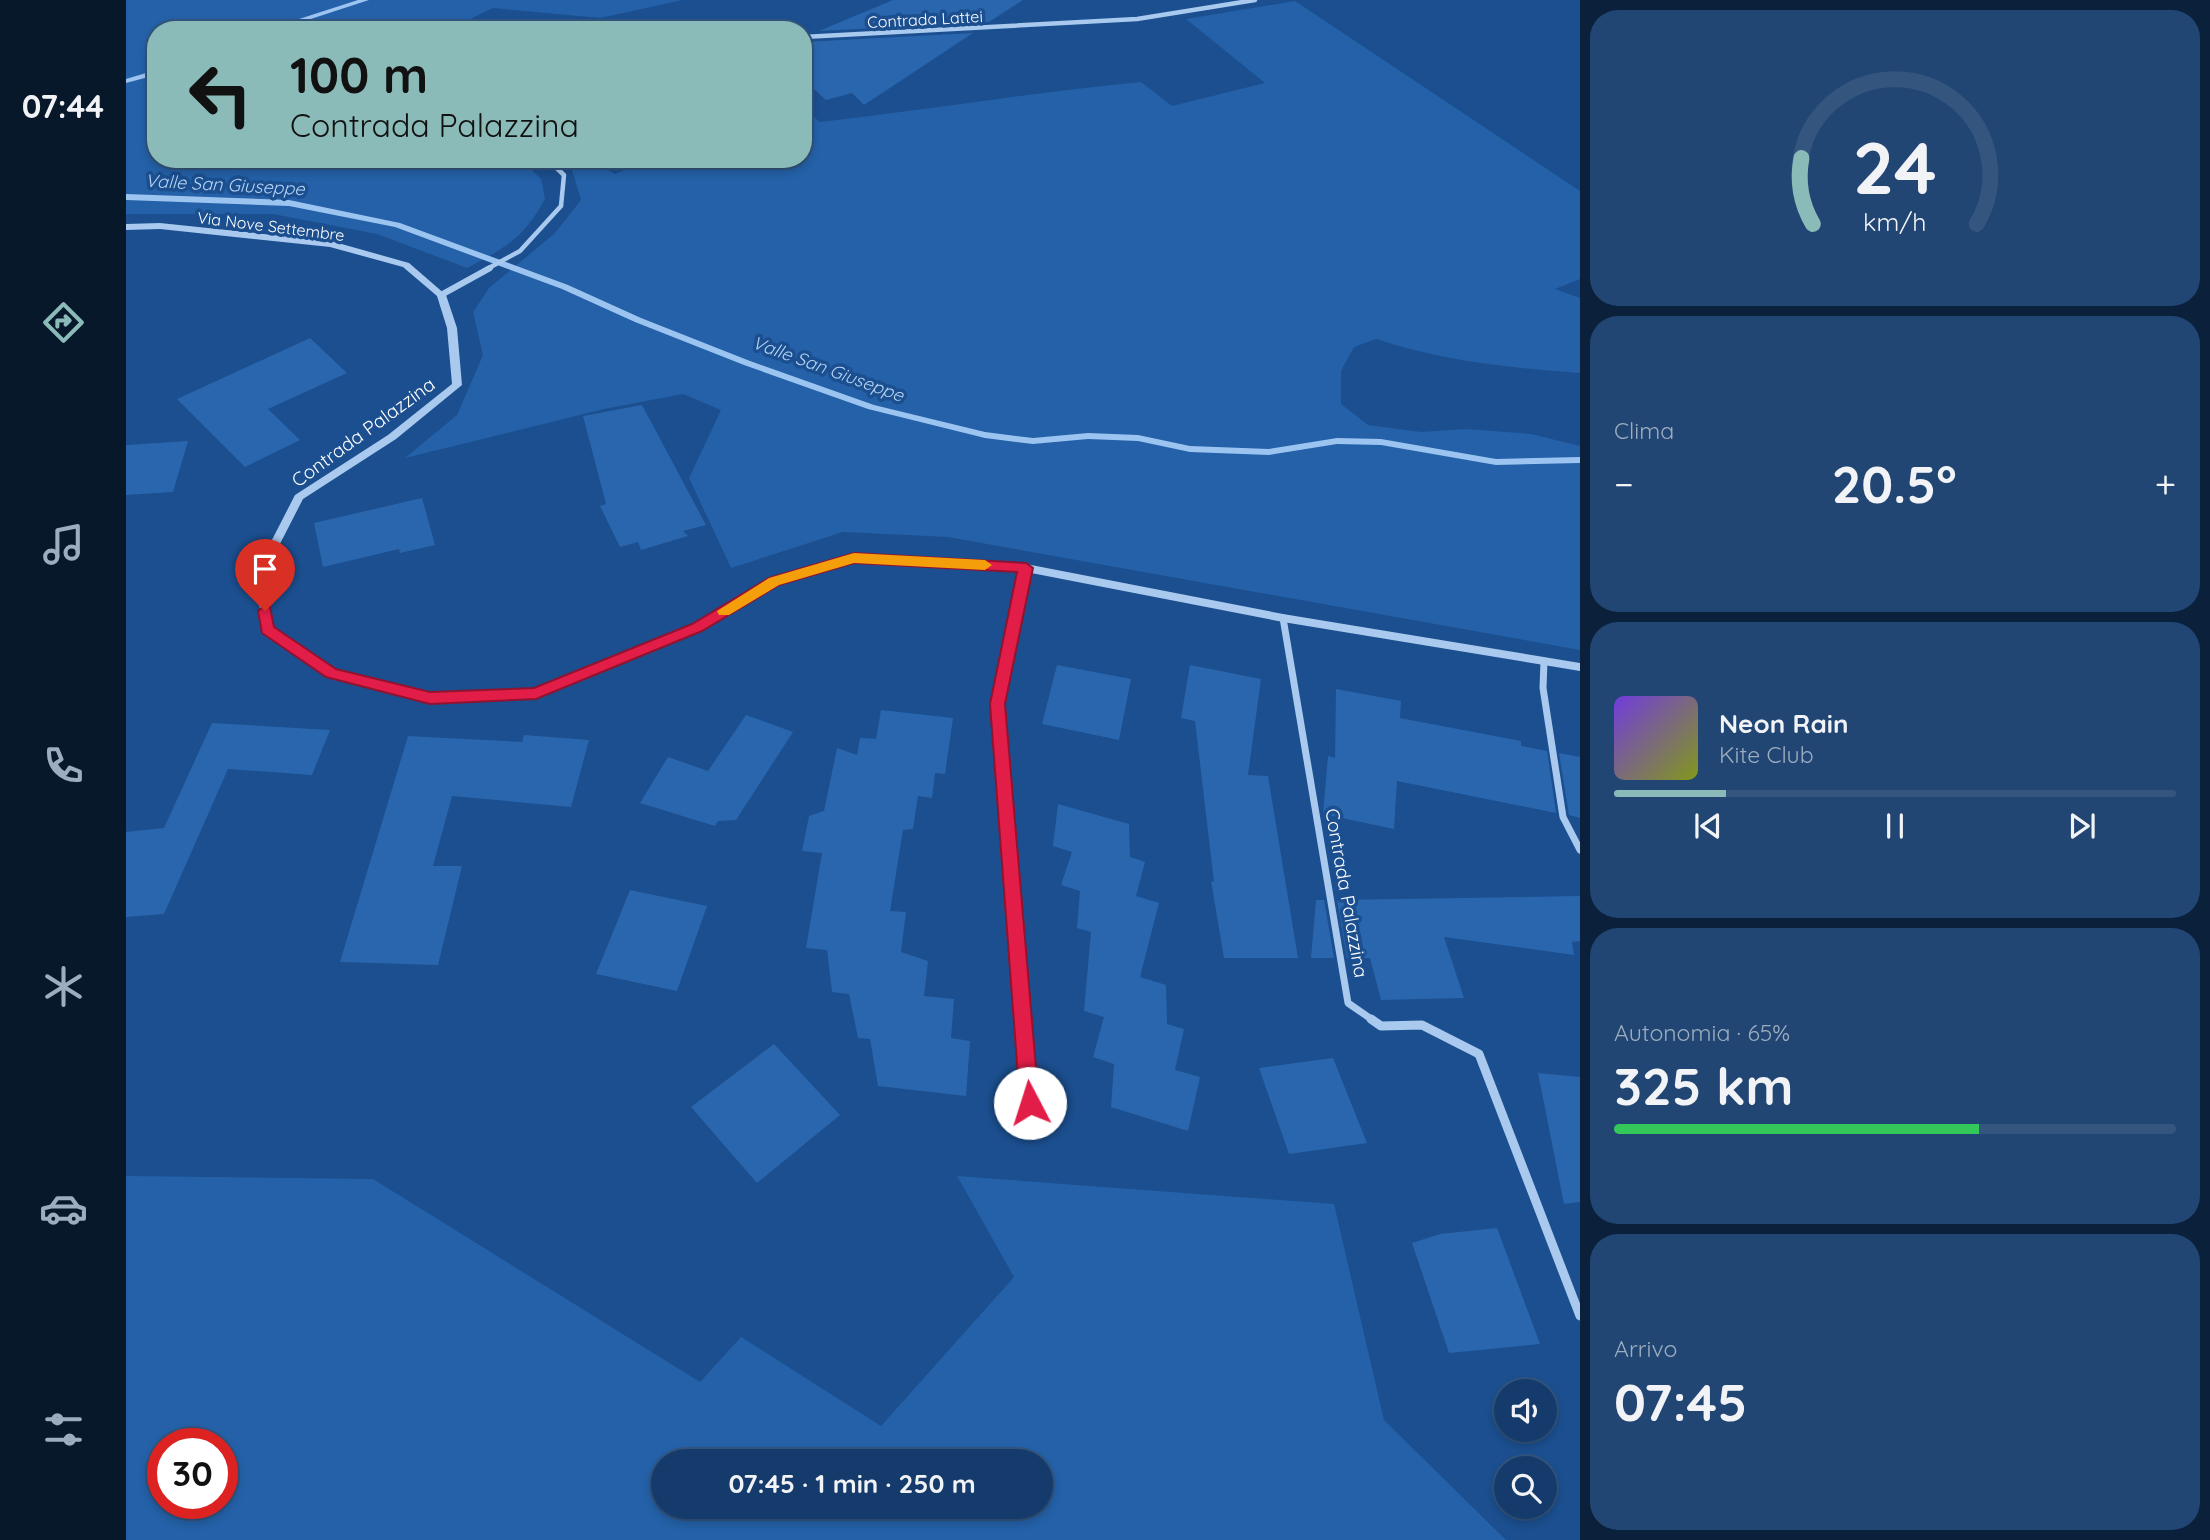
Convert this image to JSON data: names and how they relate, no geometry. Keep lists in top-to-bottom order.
{
  "streets": {
    "street": ["Contrada Lattei", "Via Nove Settembre", "Contrada Palazzina"]
  },
  "crossings": [
    ["Via Nove Settembre", "Contrada Palazzina"]
  ],
  "water": ["Valle San Giuseppe"],
  "page": {
    "tabs": "07:44",
    "turn": ["100 m", "Contrada Palazzina"],
    "tile": [
      "Clima",
      ["Autonomia · 65%", "325 km"],
      ["Arrivo", "07:45"]
    ],
    "heat": ["−", "20.5°", "+"],
    "song": ["Neon Rain", "Kite Club"],
    "limit": "30",
    "trip": "07:45 · 1 min · 250 m",
    "gauge": ["24", "km/h"]
  }
}
